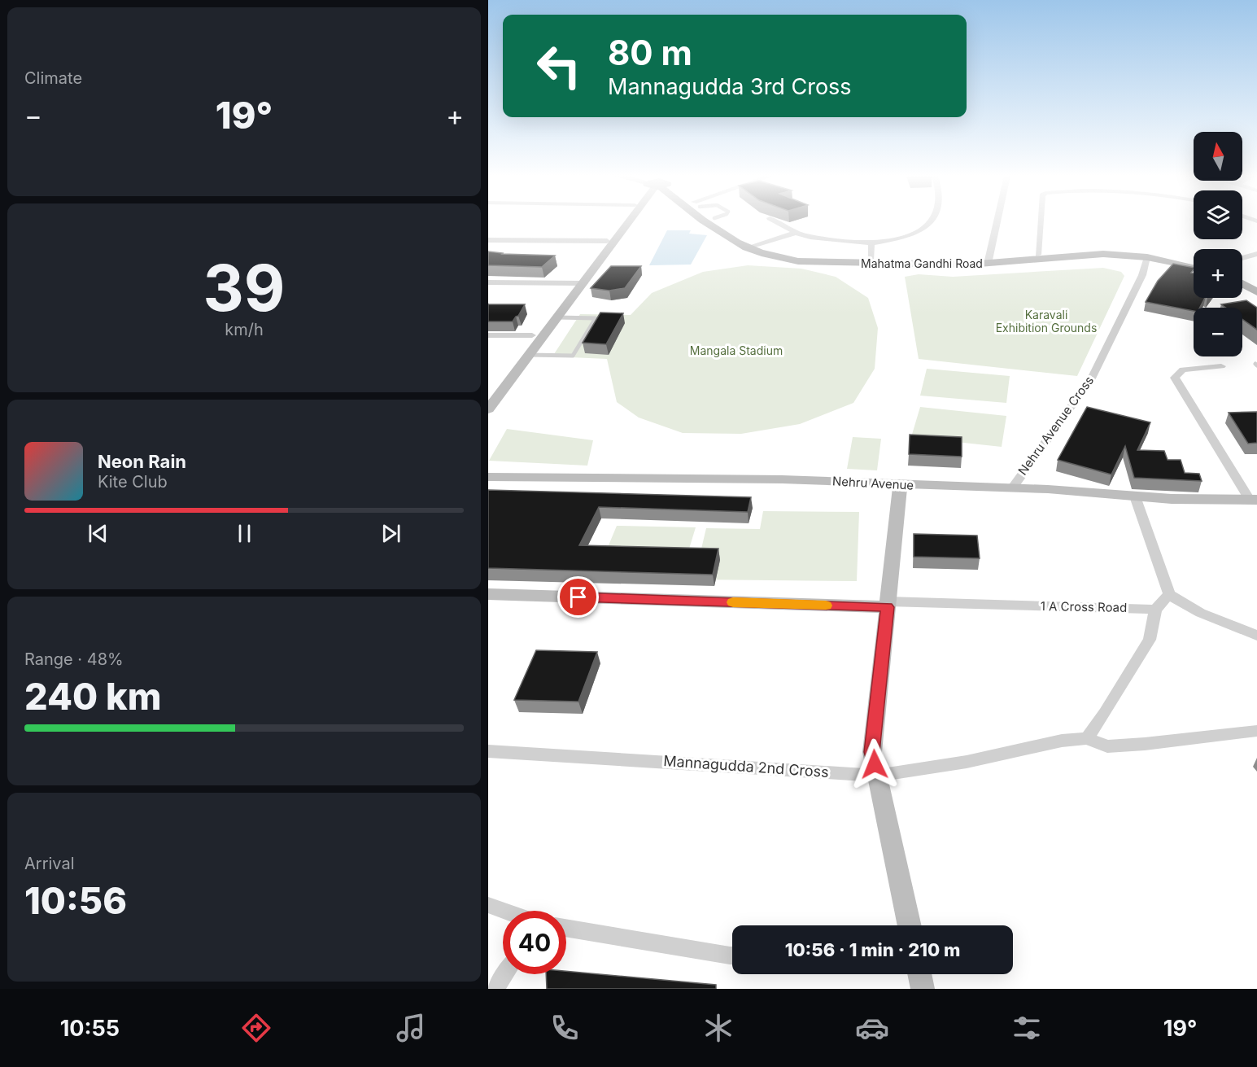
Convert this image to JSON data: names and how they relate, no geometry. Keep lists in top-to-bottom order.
{
  "streets": {
    "main road": ["Mahatma Gandhi Road"],
    "street": [
      "Nehru Avenue Cross",
      "Nehru Avenue",
      "1 A Cross Road",
      "Mannagudda 2nd Cross"
    ]
  },
  "crossings": [
    ["Mahatma Gandhi Road", "Nehru Avenue Cross"],
    ["Nehru Avenue Cross", "Nehru Avenue"]
  ],
  "parks": ["Karavali Exhibition Grounds", "Mangala Stadium"],
  "north": "top",
  "page": {
    "tile": [
      "Climate",
      ["39", "km/h"],
      ["Range · 48%", "240 km"],
      ["Arrival", "10:56"]
    ],
    "turn": ["80 m", "Mannagudda 3rd Cross"],
    "heat": ["−", "19°", "+"],
    "map_buttons": ["+", "−"],
    "song": ["Neon Rain", "Kite Club"],
    "limit": "40",
    "trip": "10:56 · 1 min · 210 m",
    "tabs": ["10:55", "19°"]
  }
}
